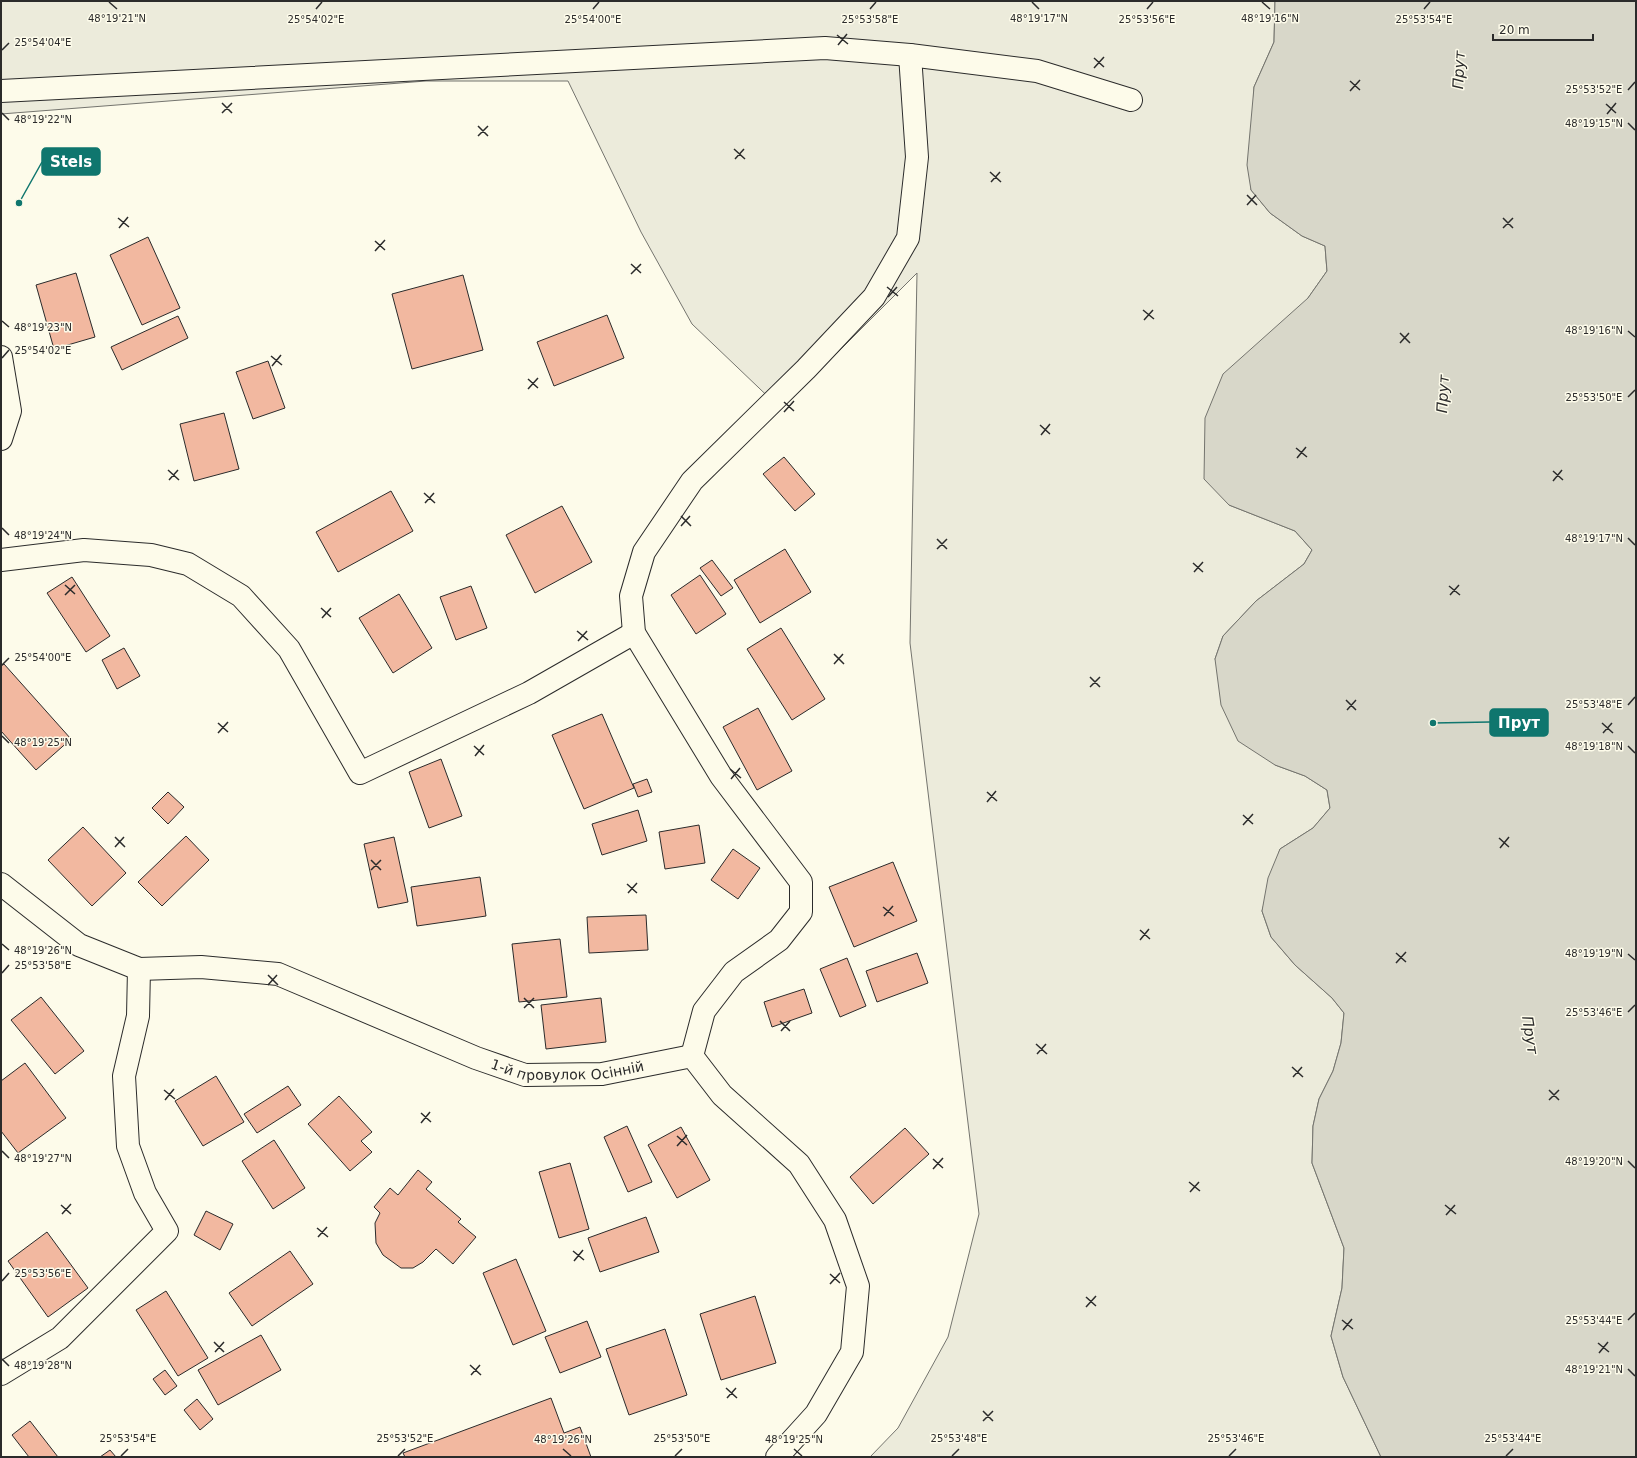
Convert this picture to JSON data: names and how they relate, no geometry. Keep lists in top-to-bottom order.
{
  "streets": {
    "street": ["1-й провулок Осінній"]
  },
  "water": ["Прут"],
  "places": ["Stels", "Прут"],
  "scale_bar": "20 m",
  "coordinates": [
    "48°19'21\"N",
    "48°19'17\"N",
    "48°19'16\"N",
    "25°54'02\"E",
    "25°53'58\"E",
    "25°53'56\"E",
    "25°53'54\"E",
    "25°54'00\"E",
    "25°54'04\"E",
    "25°53'52\"E",
    "48°19'22\"N",
    "48°19'15\"N",
    "48°19'23\"N",
    "25°53'50\"E",
    "48°19'24\"N",
    "25°53'48\"E",
    "48°19'25\"N",
    "48°19'18\"N",
    "48°19'26\"N",
    "48°19'19\"N",
    "25°53'46\"E",
    "48°19'27\"N",
    "48°19'20\"N",
    "25°53'44\"E",
    "48°19'28\"N"
  ]
}
